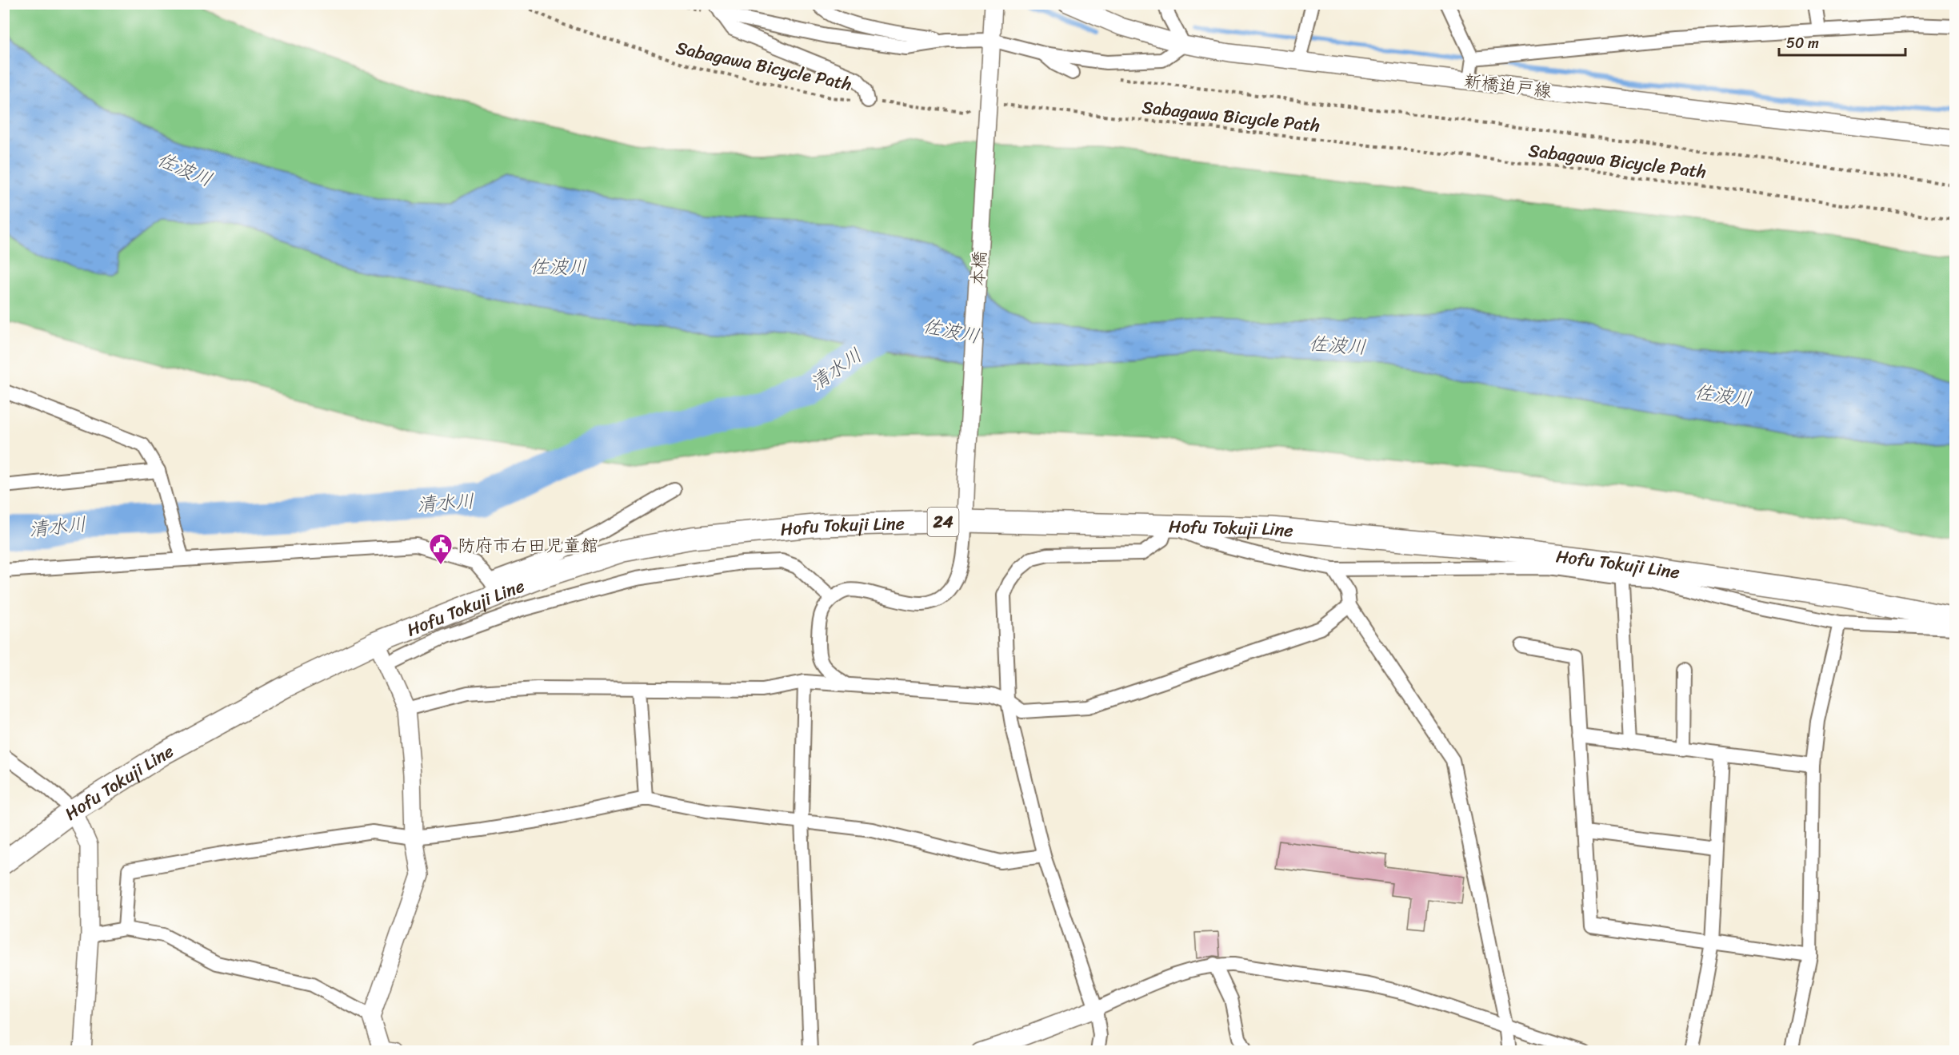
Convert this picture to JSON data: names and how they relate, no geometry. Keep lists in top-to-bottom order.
{
  "streets": {
    "main road": ["24", "Hofu Tokuji Line"],
    "street": ["新橋迫戸線", "本橋"],
    "path": ["Sabagawa Bicycle Path"]
  },
  "crossings": [
    ["本橋", "Hofu Tokuji Line"]
  ],
  "water": ["佐波川", "清水川"],
  "places": {
    "public building": ["防府市右田児童館"]
  },
  "scale_bar": "50 m"
}
